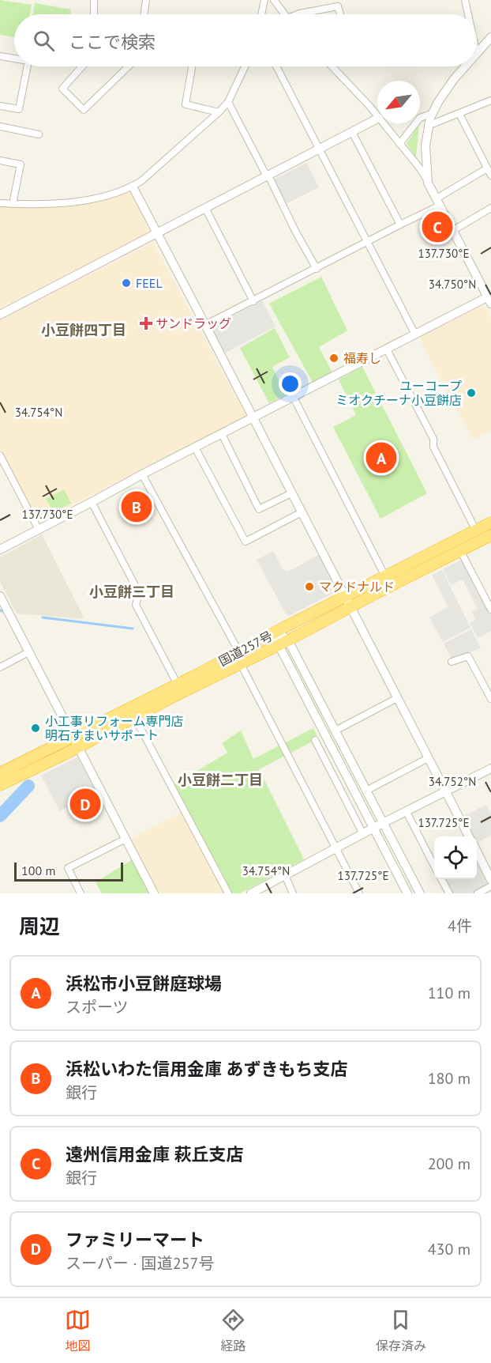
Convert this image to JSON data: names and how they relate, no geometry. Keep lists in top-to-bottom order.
{
  "streets": {
    "highway": ["国道257号"]
  },
  "districts": ["小豆餅四丁目", "小豆餅三丁目", "小豆餅二丁目"],
  "places": {
    "other": [
      "FEEL",
      "福寿し",
      "ユーコープ ミオクチーナ小豆餅店",
      "マクドナルド",
      "小工事リフォーム専門店 明石すまいサポート"
    ],
    "health": ["サンドラッグ"]
  },
  "scale_bar": "100 m",
  "north": "bottom left",
  "page": {
    "search": "ここで検索",
    "pins": [
      "C",
      "A",
      "B",
      "D"
    ],
    "scale": "100 m",
    "heading": ["周辺", "4件"],
    "list": [
      {
        "mark": "A",
        "name": "浜松市小豆餅庭球場",
        "note": "スポーツ",
        "value": "110 m"
      },
      {
        "mark": "B",
        "name": "浜松いわた信用金庫 あずきもち支店",
        "note": "銀行",
        "value": "180 m"
      },
      {
        "mark": "C",
        "name": "遠州信用金庫 萩丘支店",
        "note": "銀行",
        "value": "200 m"
      },
      {
        "mark": "D",
        "name": "ファミリーマート",
        "note": "スーパー · 国道257号",
        "value": "430 m"
      }
    ],
    "nav": ["地図", "経路", "保存済み"]
  },
  "coordinates": [
    "137.730°E",
    "34.750°N",
    "34.754°N",
    "34.752°N",
    "137.725°E"
  ]
}
